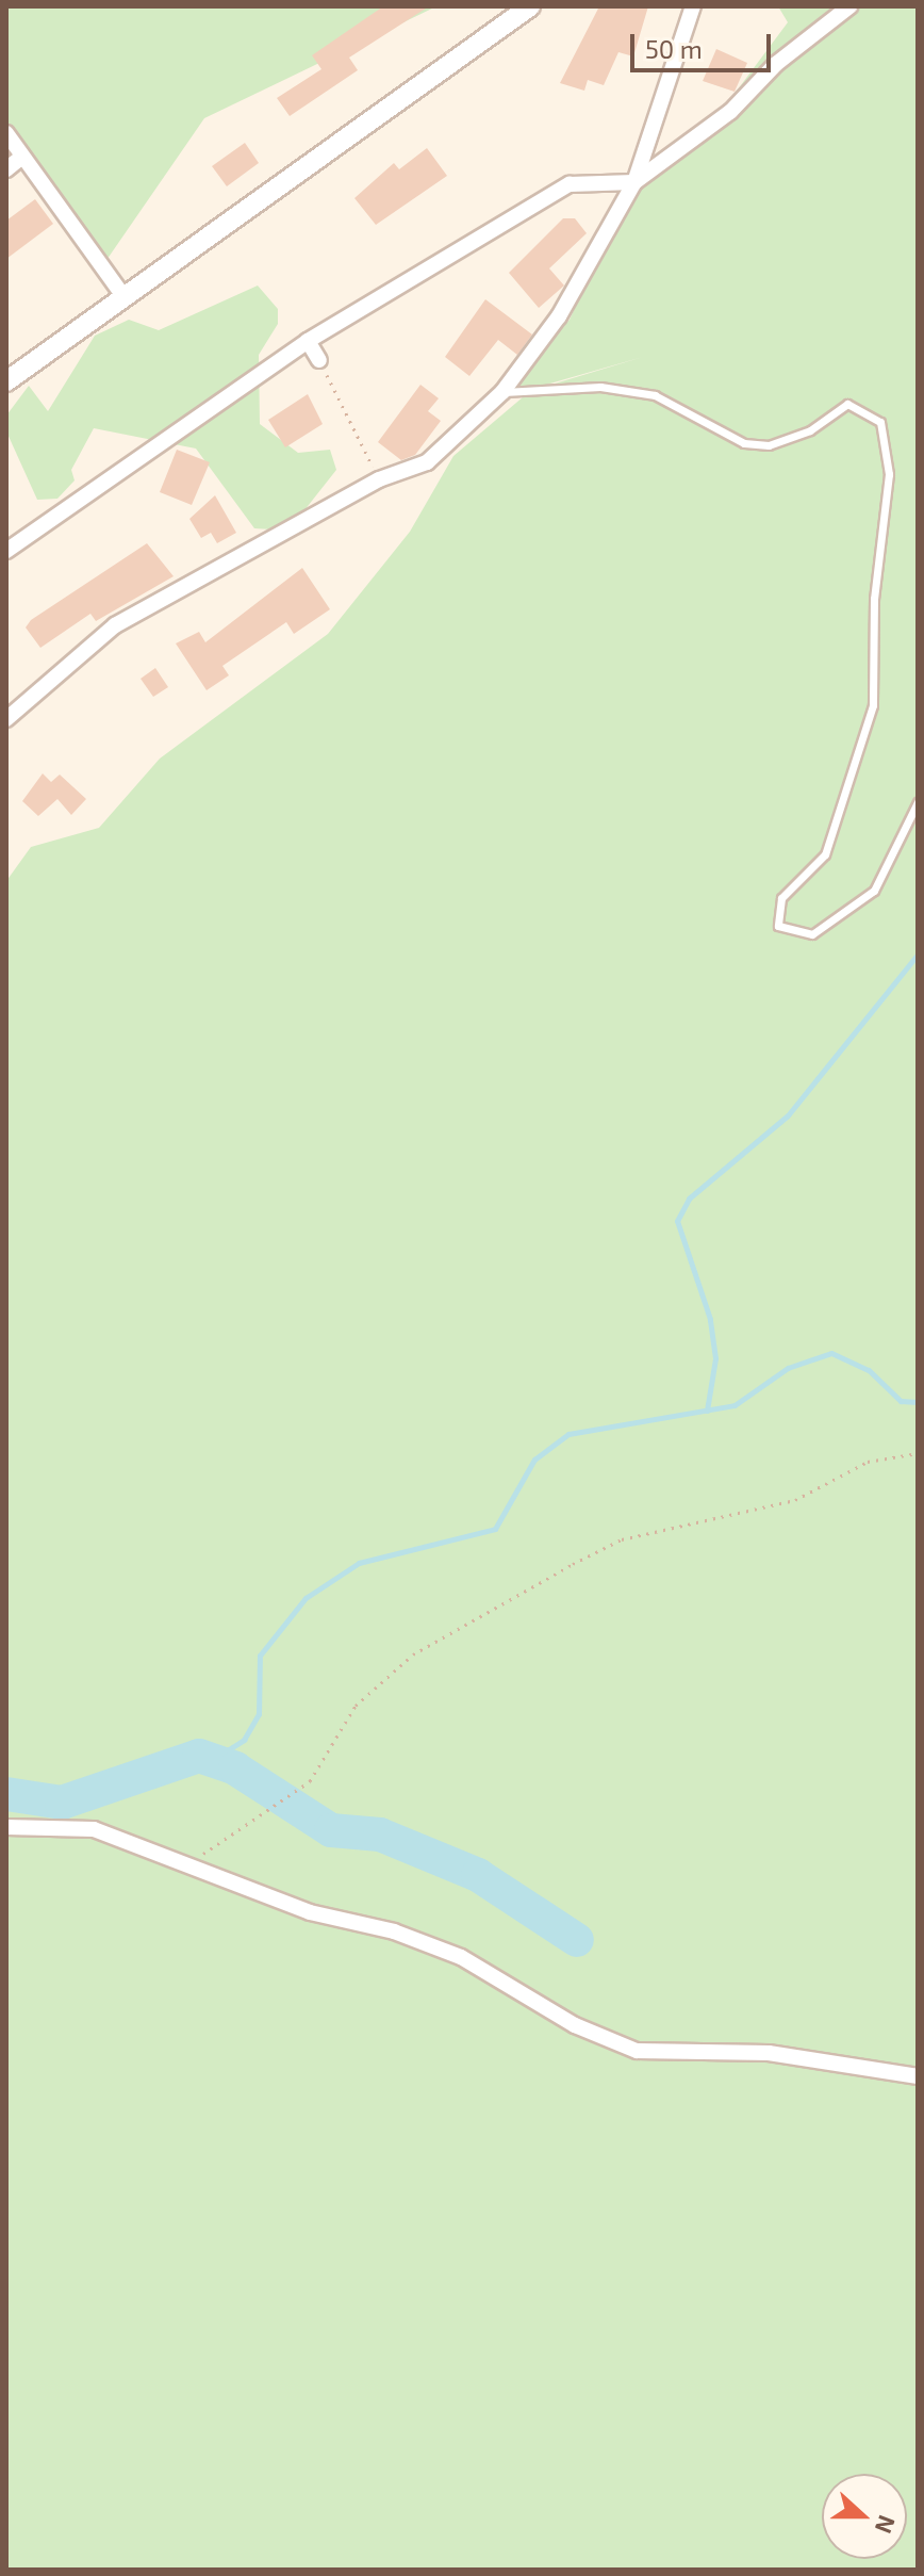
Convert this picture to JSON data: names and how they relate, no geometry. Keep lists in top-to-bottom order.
{
  "scale_bar": "50 m",
  "north": "right"
}
